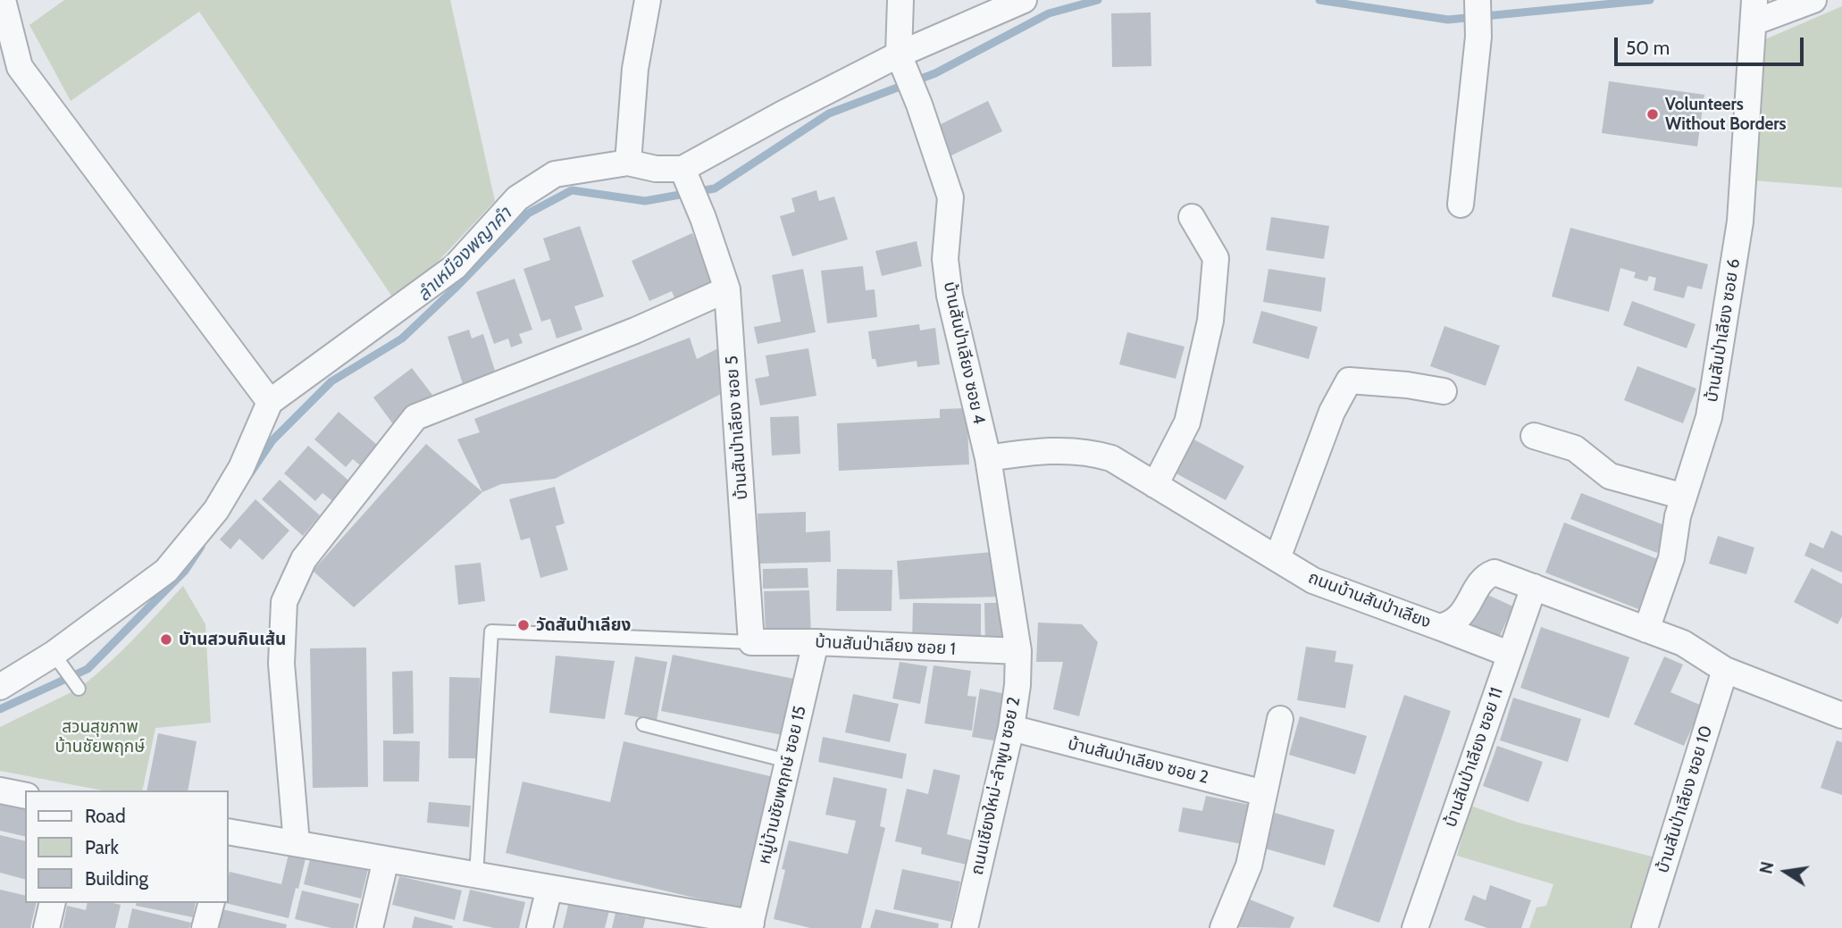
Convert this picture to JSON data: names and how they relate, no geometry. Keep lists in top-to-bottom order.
{
  "streets": {
    "street": [
      "บ้านสันป่าเลียง ซอย 6",
      "บ้านสันป่าเลียง ซอย 4",
      "บ้านสันป่าเลียง ซอย 5",
      "ถนนบ้านสันป่าเลียง",
      "บ้านสันป่าเลียง ซอย 1",
      "บ้านสันป่าเลียง ซอย 11",
      "บ้านสันป่าเลียง ซอย 2",
      "หมู่บ้านชัยพฤกษ์ ซอย 15",
      "ถนนเชียงใหม่-ลำพูน ซอย 2",
      "บ้านสันป่าเลียง ซอย 10"
    ]
  },
  "crossings": [
    ["บ้านสันป่าเลียง ซอย 6", "ถนนบ้านสันป่าเลียง"],
    ["บ้านสันป่าเลียง ซอย 4", "ถนนบ้านสันป่าเลียง"],
    ["บ้านสันป่าเลียง ซอย 4", "ถนนเชียงใหม่-ลำพูน ซอย 2"],
    ["บ้านสันป่าเลียง ซอย 5", "บ้านสันป่าเลียง ซอย 1"],
    ["ถนนบ้านสันป่าเลียง", "บ้านสันป่าเลียง ซอย 11"],
    ["ถนนบ้านสันป่าเลียง", "ถนนเชียงใหม่-ลำพูน ซอย 2"],
    ["ถนนบ้านสันป่าเลียง", "บ้านสันป่าเลียง ซอย 10"],
    ["บ้านสันป่าเลียง ซอย 1", "หมู่บ้านชัยพฤกษ์ ซอย 15"],
    ["บ้านสันป่าเลียง ซอย 1", "ถนนเชียงใหม่-ลำพูน ซอย 2"],
    ["บ้านสันป่าเลียง ซอย 2", "ถนนเชียงใหม่-ลำพูน ซอย 2"]
  ],
  "water": ["ลำเหมืองพญาคำ"],
  "parks": ["สวนสุขภาพ บ้านชัยพฤกษ์"],
  "places": ["Volunteers Without Borders", "วัดสันป่าเลียง", "บัานสวนกินเส้น"],
  "legend": ["Road", "Park", "Building"],
  "scale_bar": "50 m",
  "north": "left"
}
